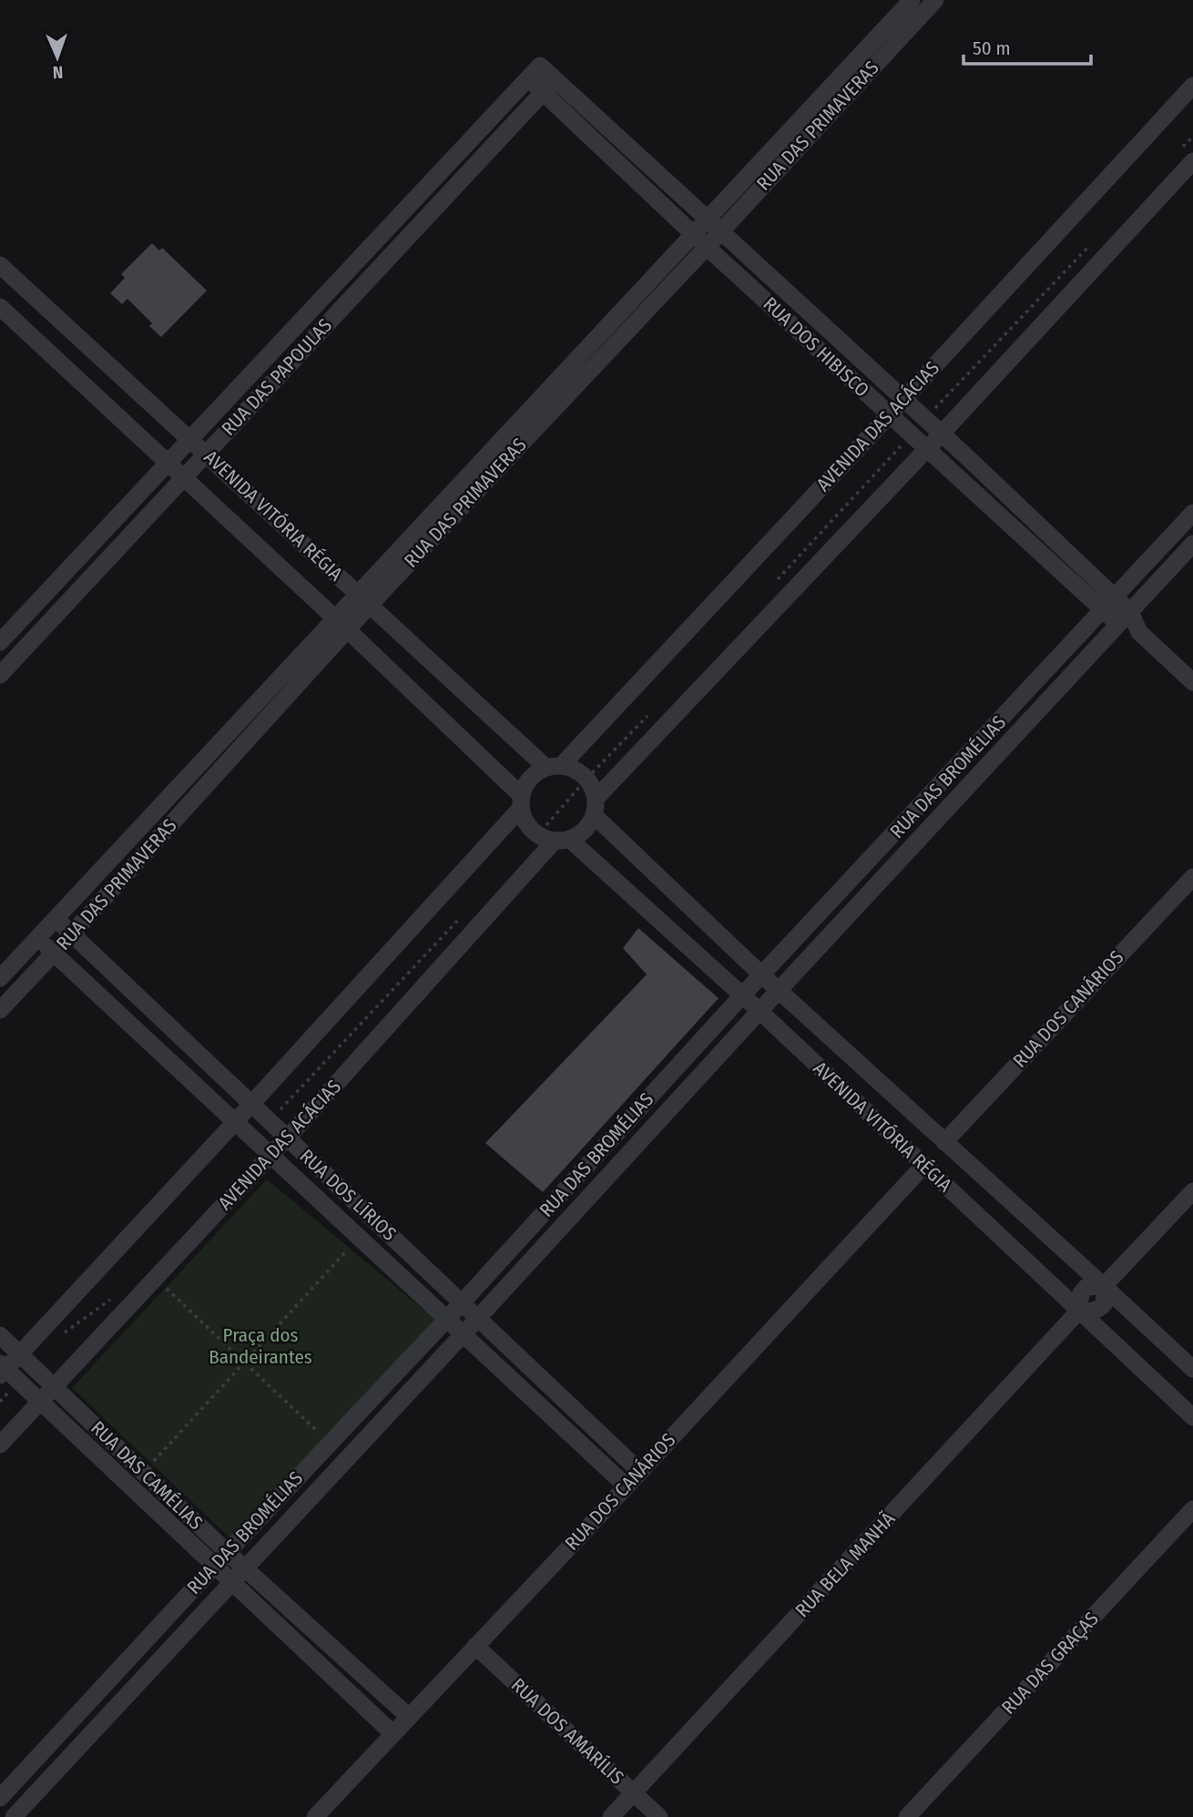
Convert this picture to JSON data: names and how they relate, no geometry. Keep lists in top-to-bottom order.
{
  "streets": {
    "street": [
      "RUA DAS PRIMAVERAS",
      "RUA DOS HIBISCO",
      "RUA DAS PAPOULAS",
      "AVENIDA DAS ACÁCIAS",
      "AVENIDA VITÓRIA RÉGIA",
      "RUA DAS BROMÉLIAS",
      "RUA DOS CANÁRIOS",
      "RUA DOS LÍRIOS",
      "RUA DAS CAMÉLIAS",
      "RUA BELA MANHÃ",
      "RUA DAS GRAÇAS",
      "RUA DOS AMARÍLIS"
    ]
  },
  "crossings": [
    ["RUA DAS PRIMAVERAS", "RUA DOS HIBISCO"],
    ["RUA DAS PRIMAVERAS", "AVENIDA VITÓRIA RÉGIA"],
    ["RUA DAS PRIMAVERAS", "RUA DOS LÍRIOS"],
    ["RUA DOS HIBISCO", "RUA DAS PAPOULAS"],
    ["RUA DOS HIBISCO", "AVENIDA DAS ACÁCIAS"],
    ["RUA DOS HIBISCO", "RUA DAS BROMÉLIAS"],
    ["RUA DAS PAPOULAS", "AVENIDA VITÓRIA RÉGIA"],
    ["AVENIDA DAS ACÁCIAS", "AVENIDA VITÓRIA RÉGIA"],
    ["AVENIDA DAS ACÁCIAS", "RUA DOS LÍRIOS"],
    ["AVENIDA DAS ACÁCIAS", "RUA DAS CAMÉLIAS"],
    ["AVENIDA VITÓRIA RÉGIA", "RUA DAS BROMÉLIAS"],
    ["AVENIDA VITÓRIA RÉGIA", "RUA DOS CANÁRIOS"],
    ["AVENIDA VITÓRIA RÉGIA", "RUA BELA MANHÃ"],
    ["RUA DAS BROMÉLIAS", "RUA DOS LÍRIOS"],
    ["RUA DAS BROMÉLIAS", "RUA DAS CAMÉLIAS"],
    ["RUA DOS CANÁRIOS", "RUA DOS LÍRIOS"],
    ["RUA DOS CANÁRIOS", "RUA DAS CAMÉLIAS"],
    ["RUA DOS CANÁRIOS", "RUA DOS AMARÍLIS"],
    ["RUA BELA MANHÃ", "RUA DOS AMARÍLIS"]
  ],
  "parks": ["Praça dos Bandeirantes"],
  "scale_bar": "50 m",
  "north": "bottom"
}
